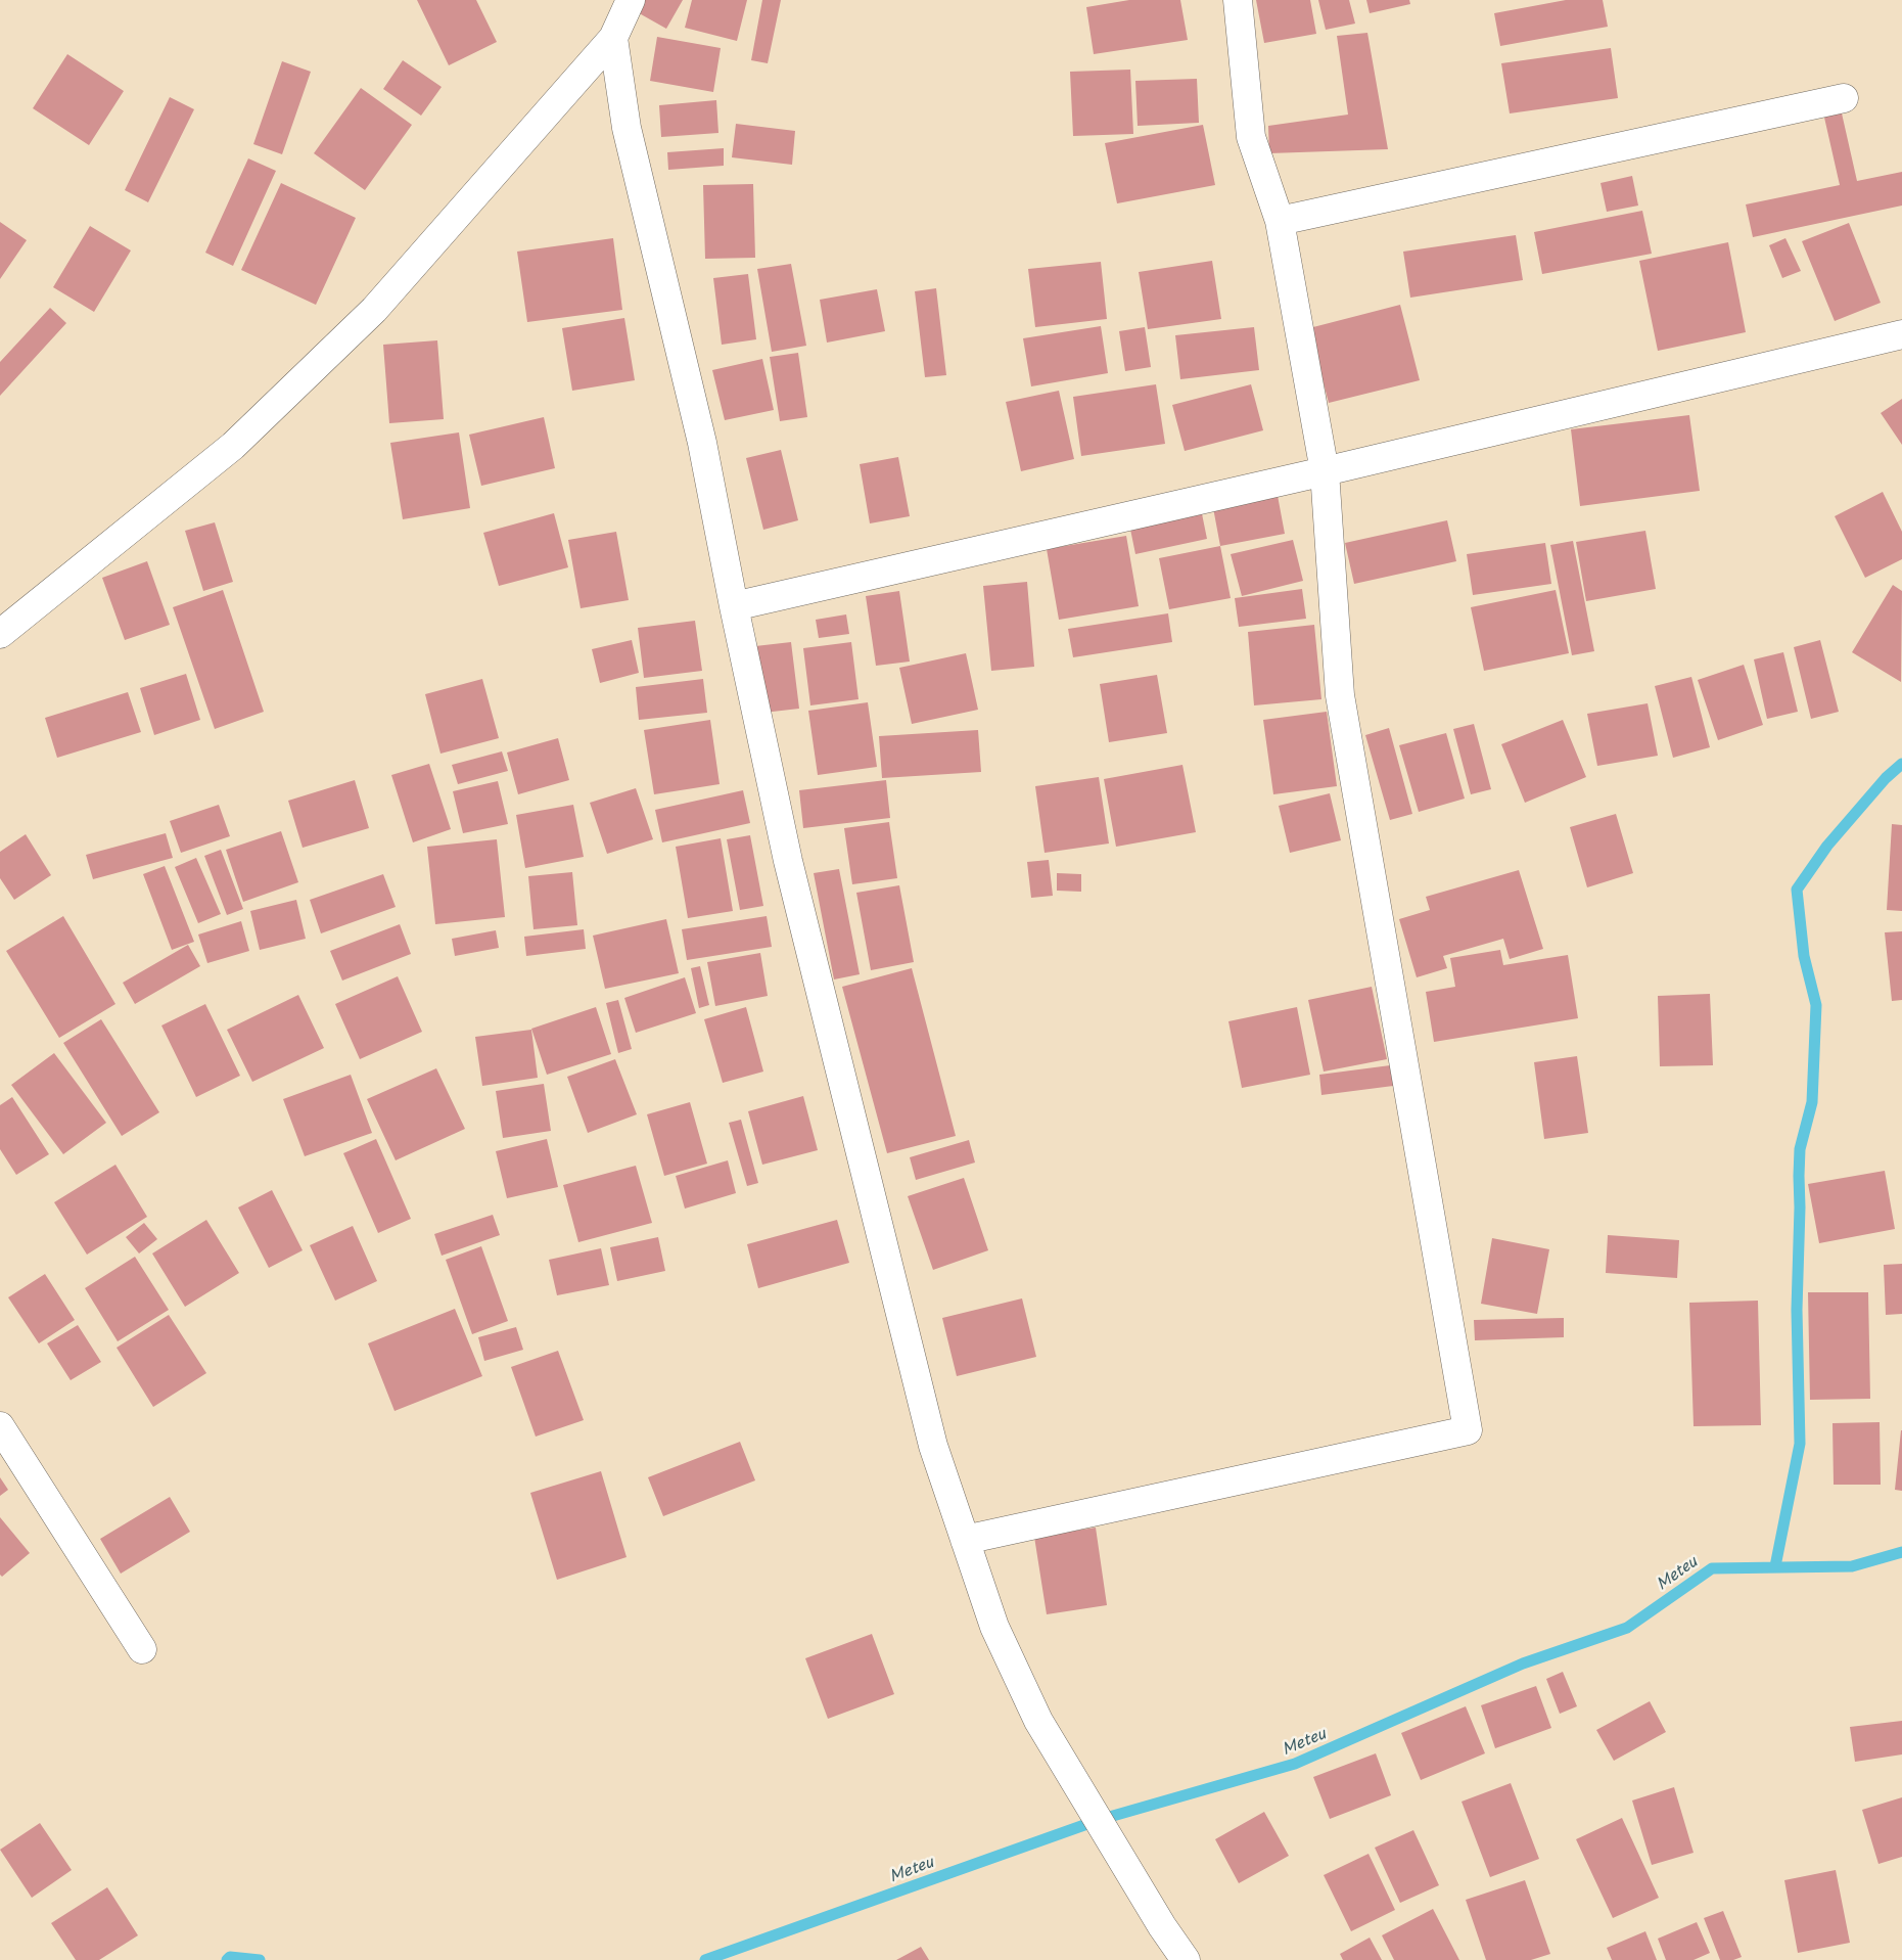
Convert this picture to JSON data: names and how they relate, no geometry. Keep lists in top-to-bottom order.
{
  "water": ["Meteu"]
}
